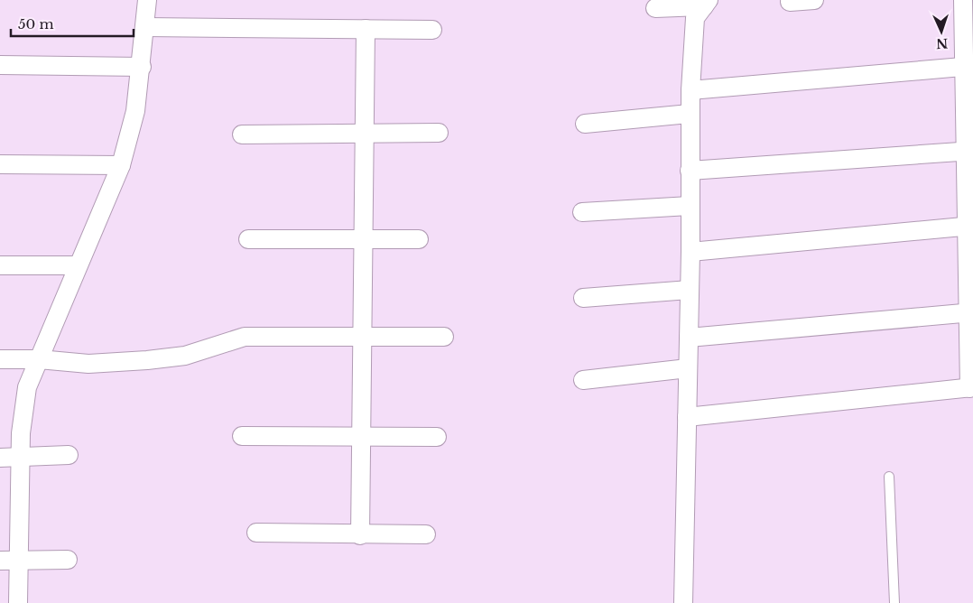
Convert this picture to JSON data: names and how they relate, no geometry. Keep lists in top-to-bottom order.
{
  "scale_bar": "50 m",
  "north": "bottom"
}
